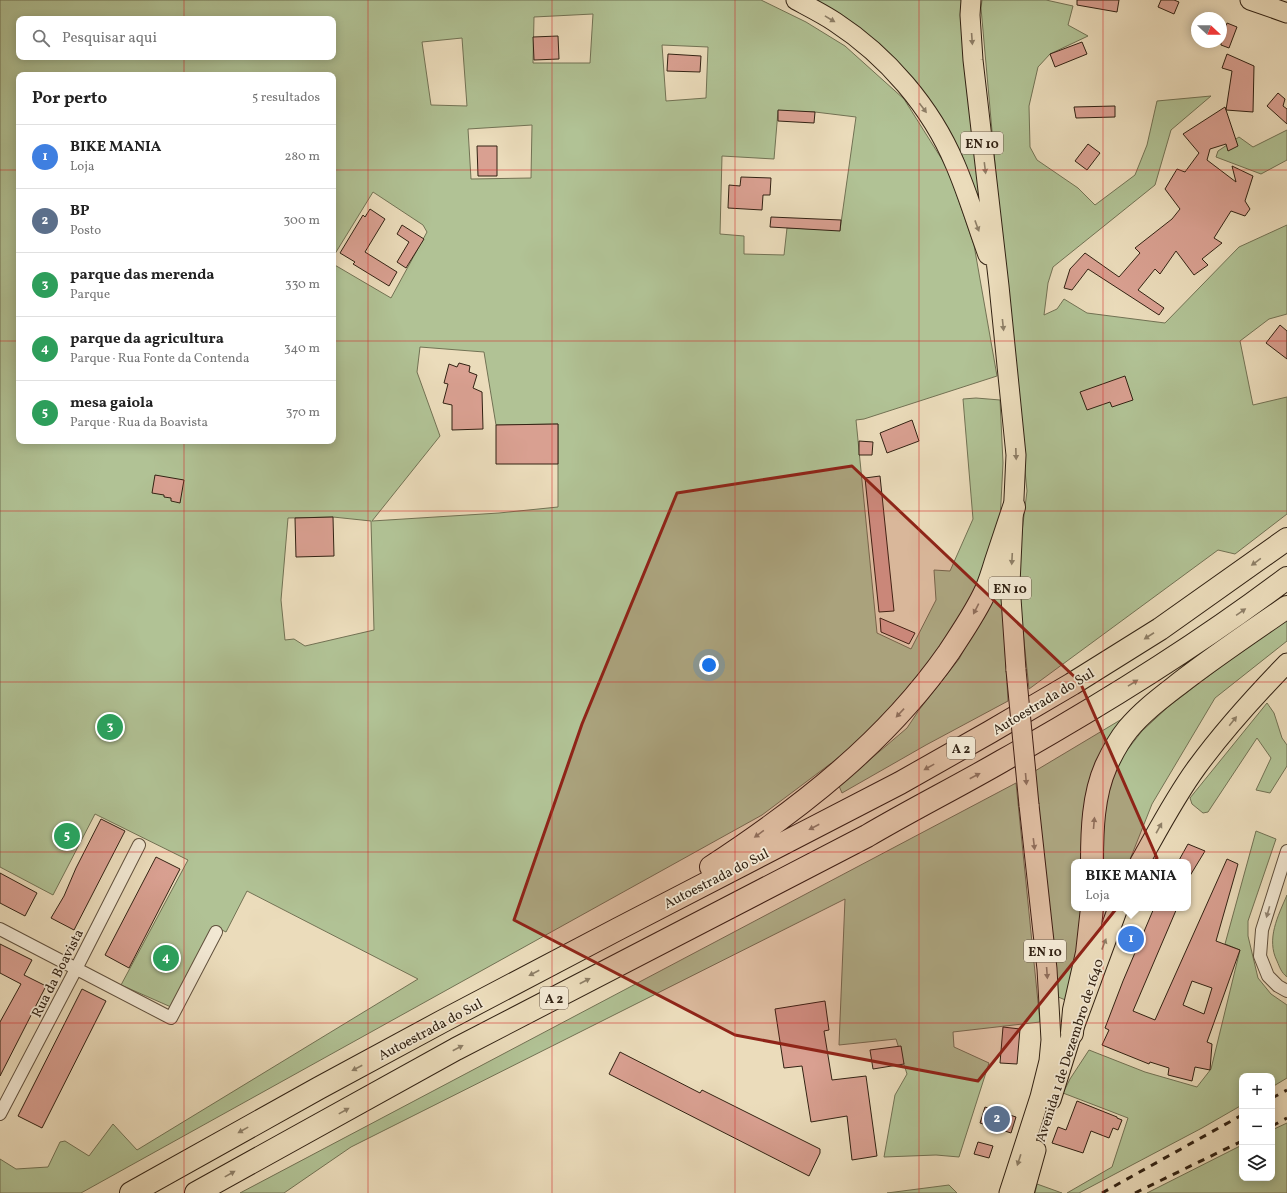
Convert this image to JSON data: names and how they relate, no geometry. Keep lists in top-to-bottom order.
{
  "streets": {
    "highway": ["Autoestrada do Sul", "A 2"],
    "main road": ["EN 10", "Avenida 1 de Dezembro de 1640"],
    "street": ["Rua da Boavista"]
  },
  "crossings": [
    ["EN 10", "Avenida 1 de Dezembro de 1640"]
  ],
  "north": "right",
  "page": {
    "search": "Pesquisar aqui",
    "heading": ["Por perto", "5 resultados"],
    "list": [
      {
        "mark": "1",
        "name": "BIKE MANIA",
        "note": "Loja",
        "value": "280 m"
      },
      {
        "mark": "2",
        "name": "BP",
        "note": "Posto",
        "value": "300 m"
      },
      {
        "mark": "3",
        "name": "parque das merenda",
        "note": "Parque",
        "value": "330 m"
      },
      {
        "mark": "4",
        "name": "parque da agricultura",
        "note": "Parque · Rua Fonte da Contenda",
        "value": "340 m"
      },
      {
        "mark": "5",
        "name": "mesa gaiola",
        "note": "Parque · Rua da Boavista",
        "value": "370 m"
      }
    ],
    "pins": [
      "3",
      "5",
      "1",
      "4",
      "2"
    ],
    "popup": ["BIKE MANIA", "Loja"],
    "map_buttons": ["+", "−"]
  }
}
